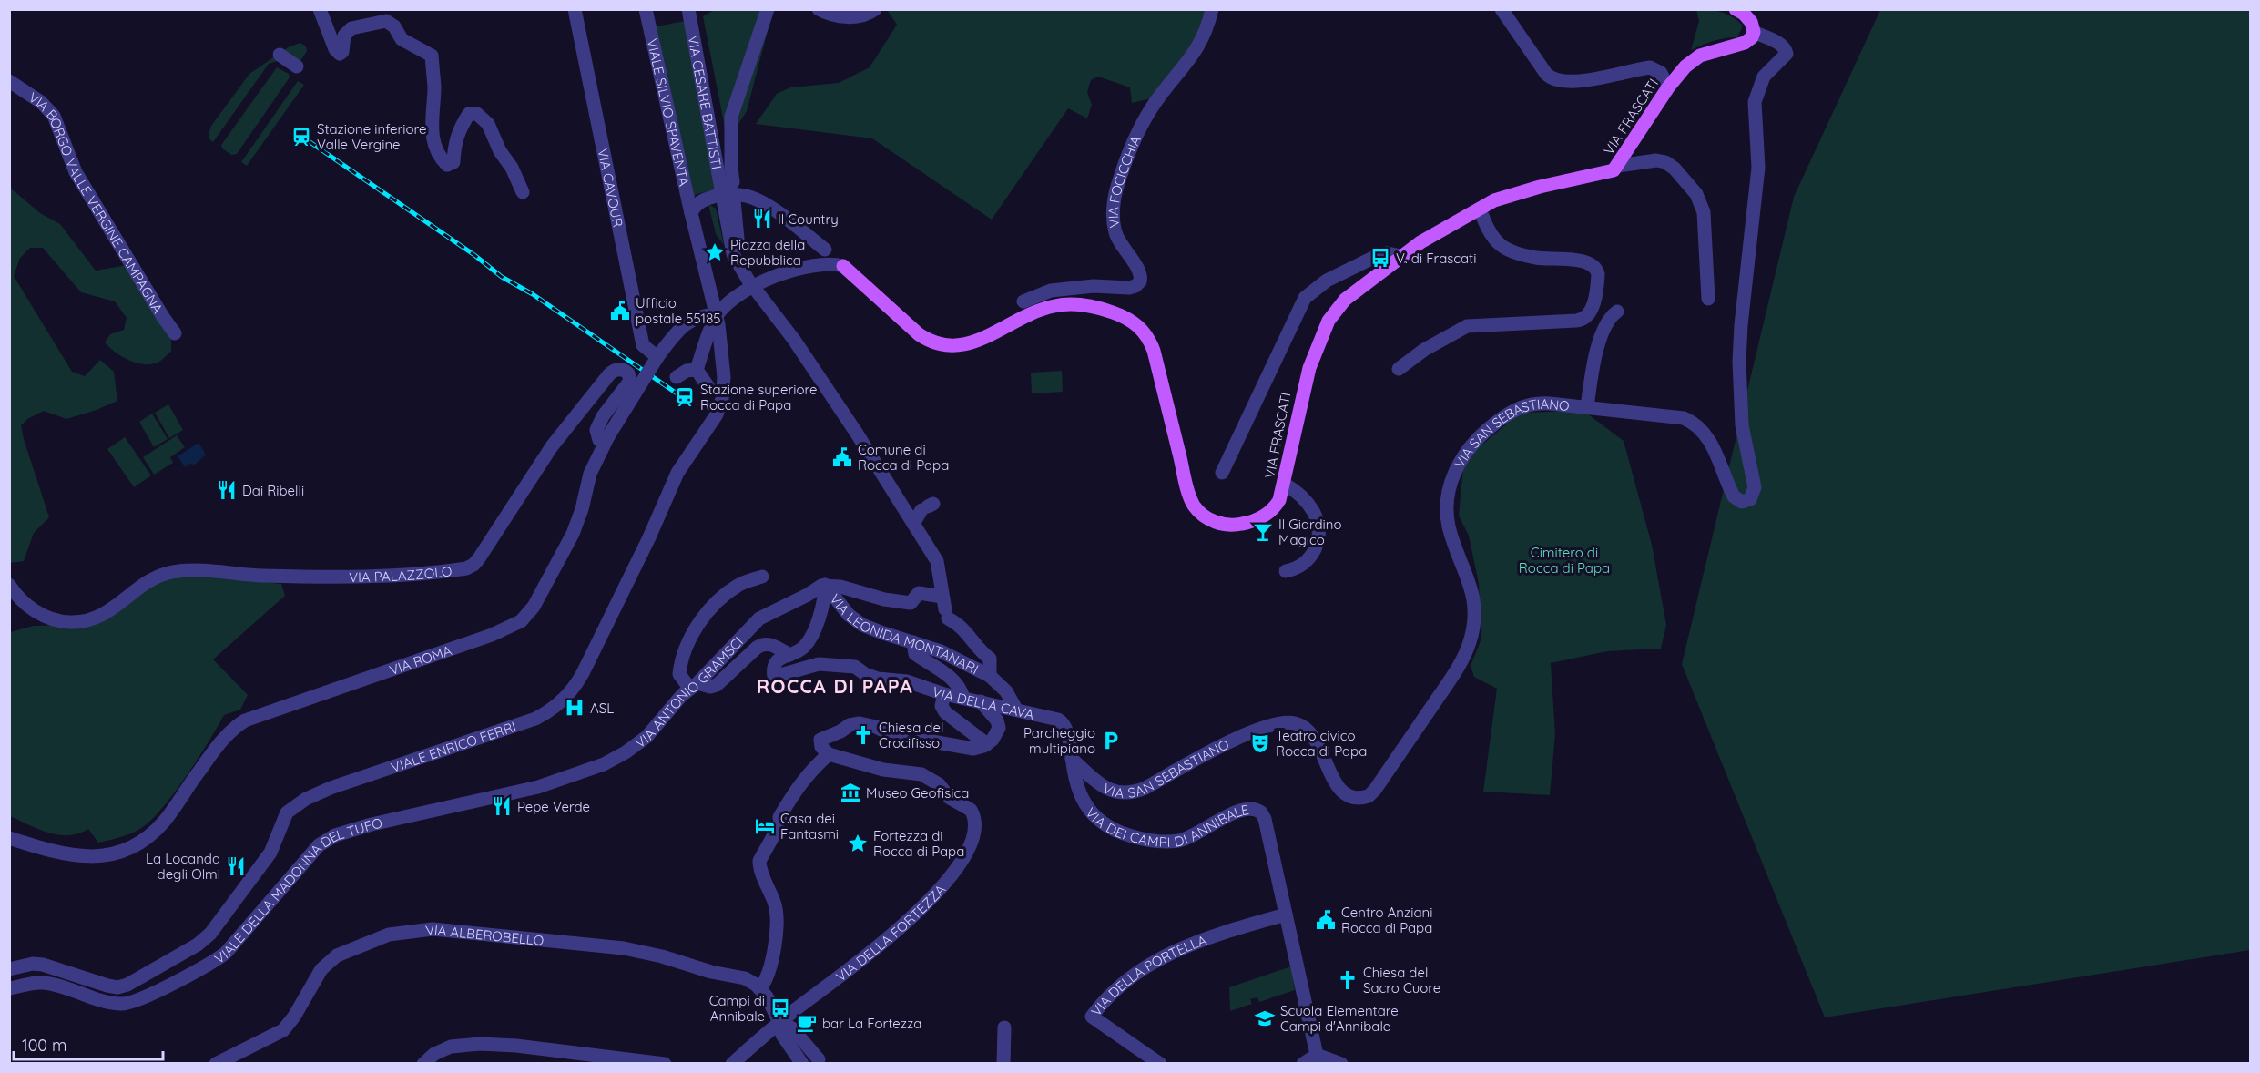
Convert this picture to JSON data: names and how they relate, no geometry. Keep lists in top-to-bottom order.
{
  "streets": {
    "main road": ["VIA FRASCATI"],
    "street": [
      "VIA CESARE BATTISTI",
      "VIALE SILVIO SPAVENTA",
      "VIA FOCICCHIA",
      "VIA CAVOUR",
      "VIA BORGO VALLE VERGINE CAMPAGNA",
      "VIA SAN SEBASTIANO",
      "VIA PALAZZOLO",
      "VIA LEONIDA MONTANARI",
      "VIA ROMA",
      "VIA ANTONIO GRAMSCI",
      "VIA DELLA CAVA",
      "VIALE ENRICO FERRI",
      "VIA DEI CAMPI DI ANNIBALE",
      "VIALE DELLA MADONNA DEL TUFO",
      "VIA DELLA FORTEZZA",
      "VIA ALBEROBELLO",
      "VIA DELLA PORTELLA"
    ]
  },
  "crossings": [
    ["VIA FRASCATI", "VIA SAN SEBASTIANO"],
    ["VIA CAVOUR", "VIA ROMA"],
    ["VIA SAN SEBASTIANO", "VIA DEI CAMPI DI ANNIBALE"],
    ["VIA PALAZZOLO", "VIA ROMA"],
    ["VIA LEONIDA MONTANARI", "VIA ANTONIO GRAMSCI"],
    ["VIA LEONIDA MONTANARI", "VIA DELLA CAVA"],
    ["VIA ROMA", "VIALE ENRICO FERRI"],
    ["VIA ANTONIO GRAMSCI", "VIALE DELLA MADONNA DEL TUFO"],
    ["VIA DELLA CAVA", "VIA DEI CAMPI DI ANNIBALE"],
    ["VIA DEI CAMPI DI ANNIBALE", "VIA DELLA PORTELLA"]
  ],
  "districts": ["ROCCA DI PAPA"],
  "parks": ["Cimitero di Rocca di Papa"],
  "places": {
    "station": ["Stazione inferiore Valle Vergine", "Stazione superiore Rocca di Papa"],
    "restaurant": [
      "Il Country",
      "Dai Ribelli",
      "Pepe Verde",
      "La Locanda degli Olmi"
    ],
    "place": ["Piazza della Repubblica", "Fortezza di Rocca di Papa"],
    "bus stop": ["V. di Frascati", "Campi di Annibale"],
    "public building": ["Ufficio postale 55185", "Comune di Rocca di Papa", "Centro Anziani Rocca di Papa"],
    "bar": ["Il Giardino Magico"],
    "hospital": ["ASL"],
    "church": ["Chiesa del Crocifisso", "Chiesa del Sacro Cuore"],
    "parking": ["Parcheggio multipiano"],
    "theatre": ["Teatro civico Rocca di Papa"],
    "museum": ["Museo Geofisica"],
    "hotel": ["Casa dei Fantasmi"],
    "school or university": ["Scuola Elementare Campi d'Annibale"],
    "cafe": ["bar La Fortezza"]
  },
  "scale_bar": "100 m"
}
